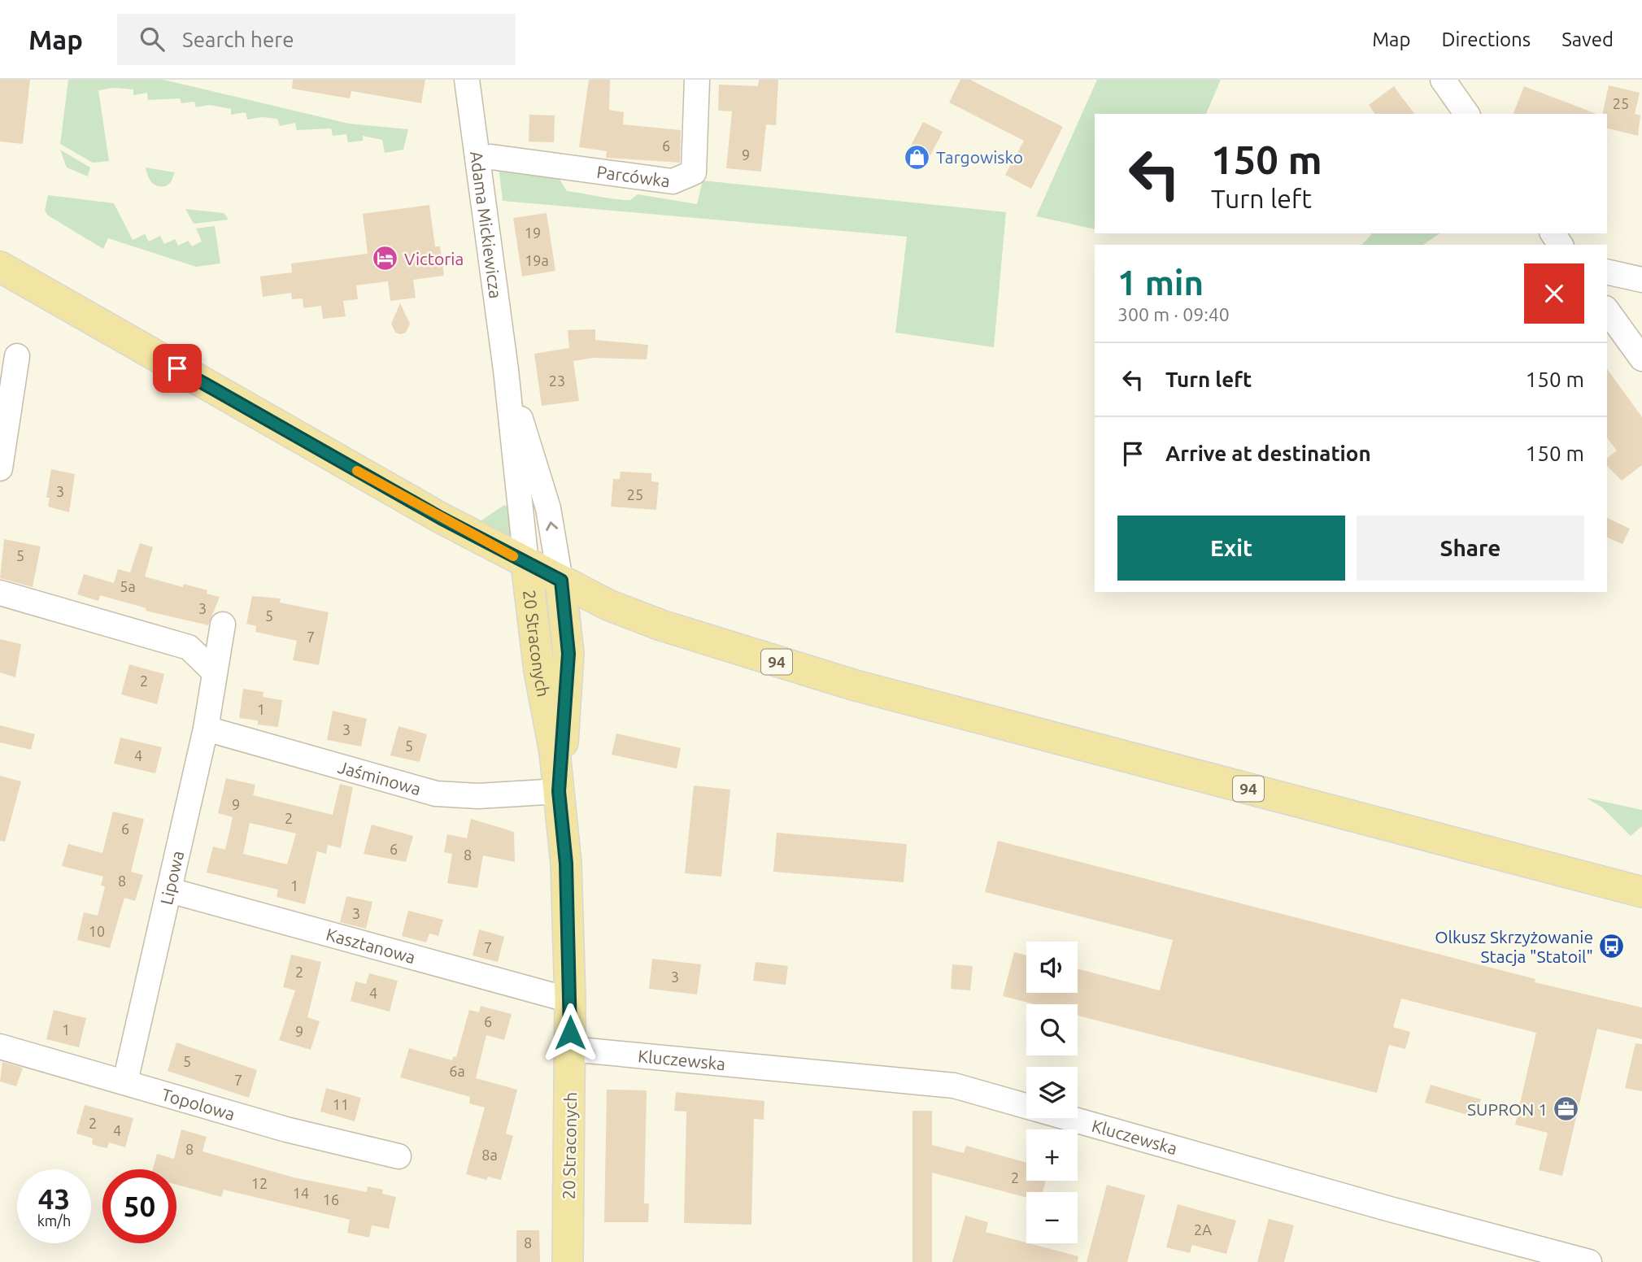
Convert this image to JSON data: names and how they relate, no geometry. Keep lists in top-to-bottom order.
{
  "streets": {
    "main road": ["20 Straconych", "94"],
    "street": [
      "Parcówka",
      "Adama Mickiewicza",
      "Jaśminowa",
      "Lipowa",
      "Kasztanowa",
      "Kluczewska",
      "Topolowa"
    ]
  },
  "crossings": [
    ["Parcówka", "Adama Mickiewicza"],
    ["Adama Mickiewicza", "20 Straconych"],
    ["Adama Mickiewicza", "94"],
    ["20 Straconych", "94"],
    ["20 Straconych", "Jaśminowa"],
    ["20 Straconych", "Kasztanowa"],
    ["20 Straconych", "Kluczewska"],
    ["Jaśminowa", "Lipowa"],
    ["Lipowa", "Kasztanowa"],
    ["Lipowa", "Topolowa"]
  ],
  "places": {
    "shop": ["Targowisko"],
    "hotel": ["Victoria"],
    "bus stop": ["Olkusz Skrzyżowanie Stacja \"Statoil\""],
    "office": ["SUPRON 1"]
  },
  "house_numbers": [
    "25",
    "6",
    "9",
    "19",
    "19a",
    "23",
    "3",
    "25",
    "5",
    "5a",
    "3",
    "5",
    "7",
    "2",
    "1",
    "3",
    "5",
    "4",
    "9",
    "2",
    "6",
    "6",
    "8",
    "8",
    "1",
    "3",
    "10",
    "7",
    "2",
    "3",
    "4",
    "6",
    "1",
    "9",
    "5",
    "6a",
    "7",
    "11",
    "2",
    "4",
    "8",
    "8a",
    "2",
    "12",
    "14",
    "16",
    "2A",
    "8"
  ],
  "page": {
    "header": "Map",
    "search": "Search here",
    "nav": ["Map", "Directions", "Saved"],
    "turn": ["150 m", "Turn left"],
    "heading": ["1 min", "300 m · 09:40"],
    "list": [
      {
        "name": "Turn left",
        "value": "150 m"
      },
      {
        "name": "Arrive at destination",
        "value": "150 m"
      }
    ],
    "buttons": ["Exit", "Share"],
    "map_buttons": ["+", "−"],
    "speed": "43 km/h",
    "limit": "50"
  }
}
